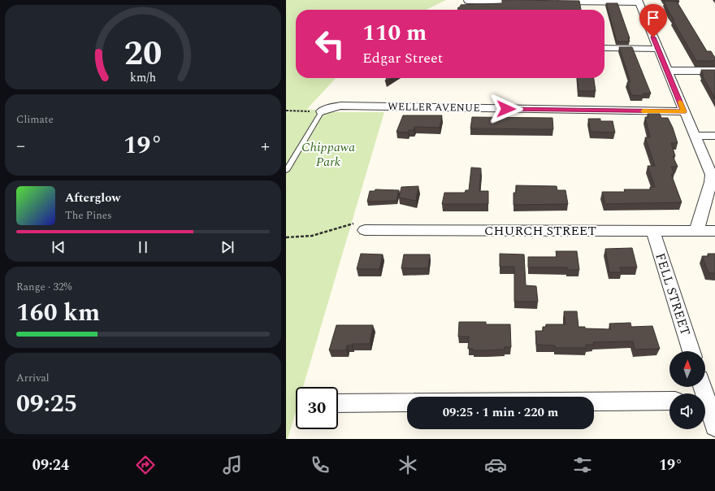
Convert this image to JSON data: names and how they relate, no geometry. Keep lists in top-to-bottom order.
{
  "streets": {
    "street": ["WELLER AVENUE", "CHURCH STREET", "FELL STREET"]
  },
  "crossings": [
    ["CHURCH STREET", "FELL STREET"]
  ],
  "parks": ["Chippawa Park"],
  "north": "top",
  "page": {
    "turn": ["110 m", "Edgar Street"],
    "tile": [
      "Climate",
      ["Range · 32%", "160 km"],
      ["Arrival", "09:25"]
    ],
    "heat": ["−", "19°", "+"],
    "song": ["Afterglow", "The Pines"],
    "limit": "30",
    "trip": "09:25 · 1 min · 220 m",
    "tabs": ["09:24", "19°"],
    "gauge": ["20", "km/h"]
  }
}
